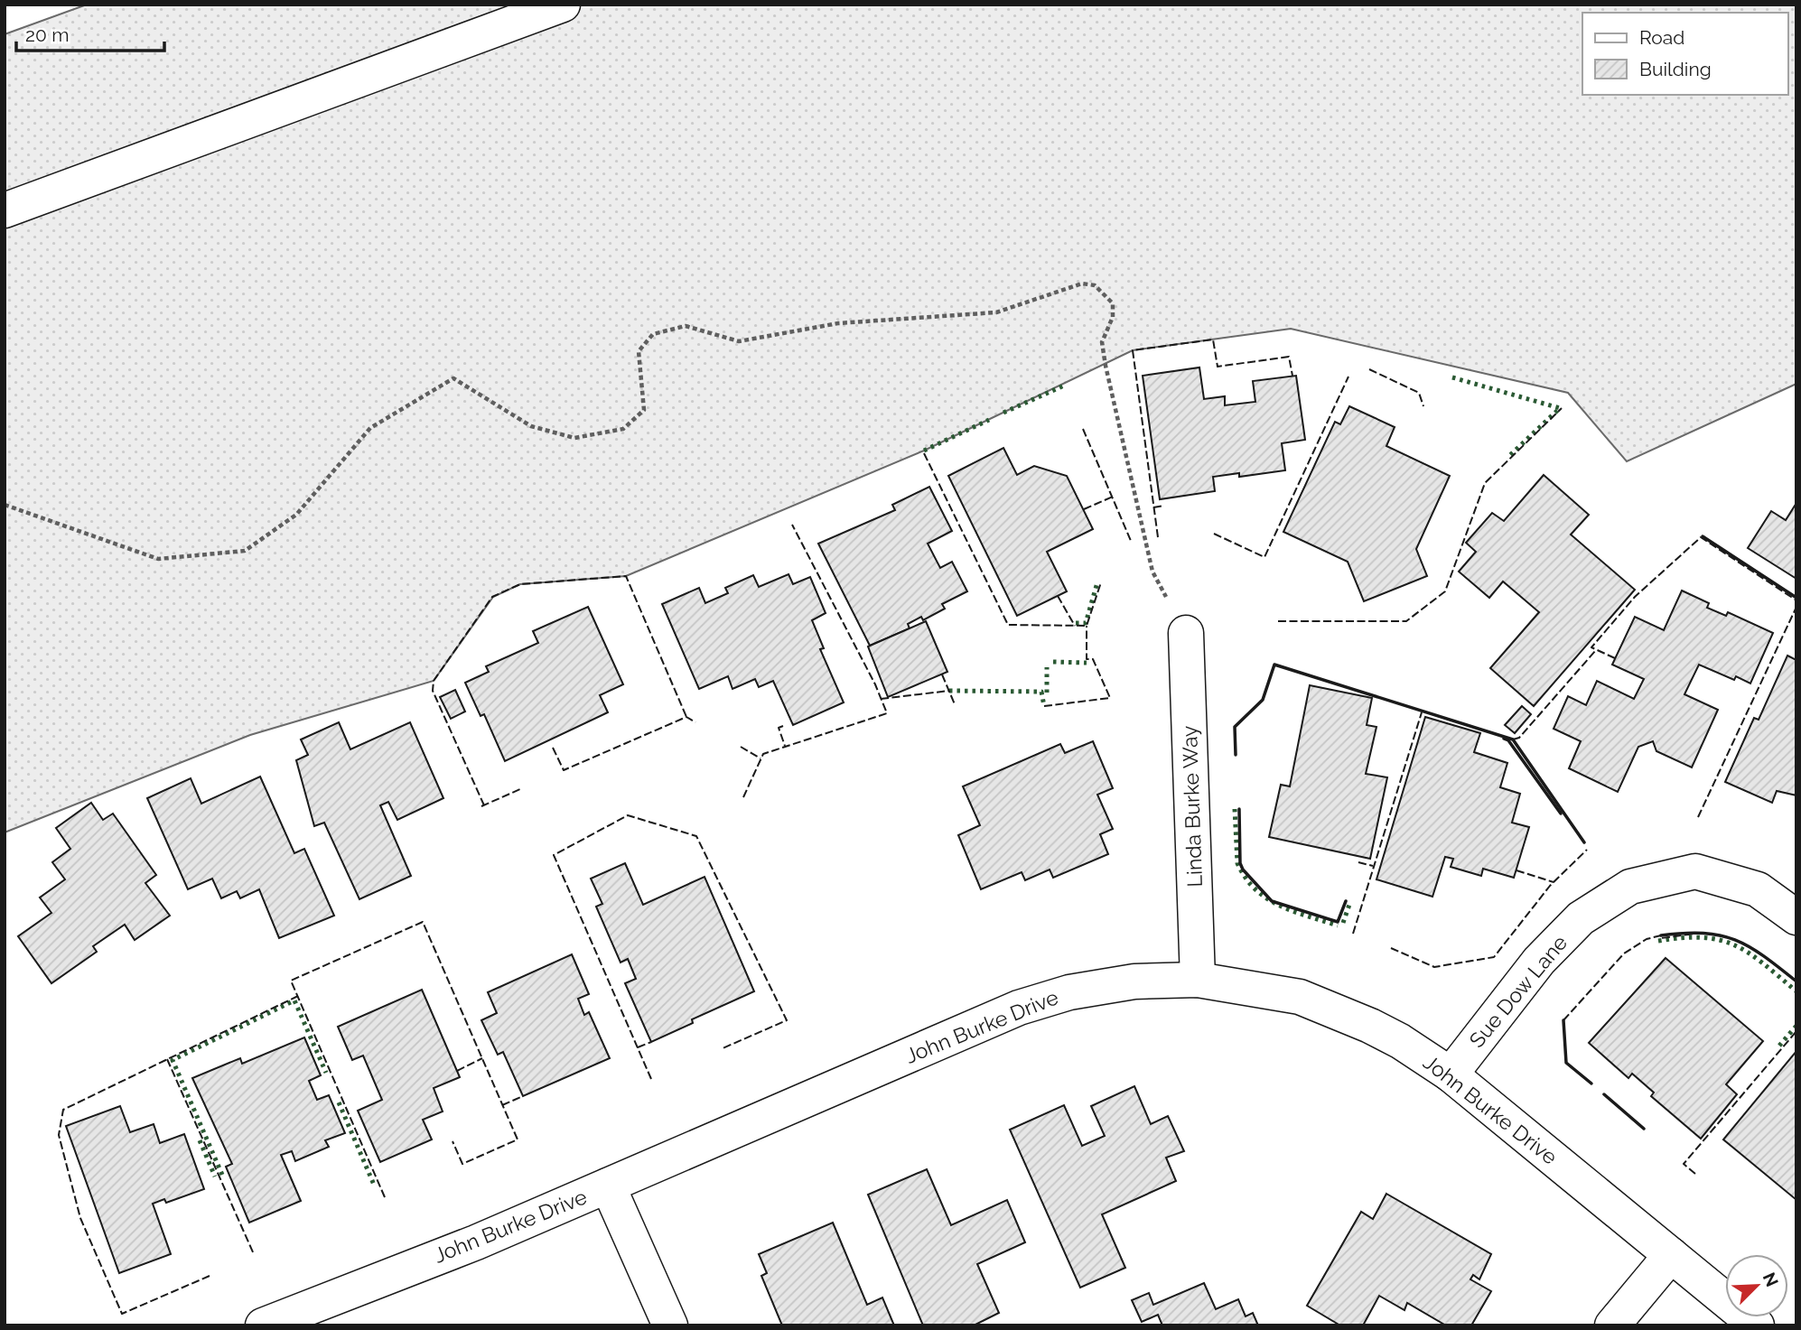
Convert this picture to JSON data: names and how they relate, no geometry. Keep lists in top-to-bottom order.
{
  "streets": {
    "street": ["Linda Burke Way", "Sue Dow Lane", "John Burke Drive"]
  },
  "crossings": [
    ["Linda Burke Way", "John Burke Drive"],
    ["Sue Dow Lane", "John Burke Drive"]
  ],
  "legend": ["Road", "Building"],
  "scale_bar": "20 m",
  "north": "top right"
}
